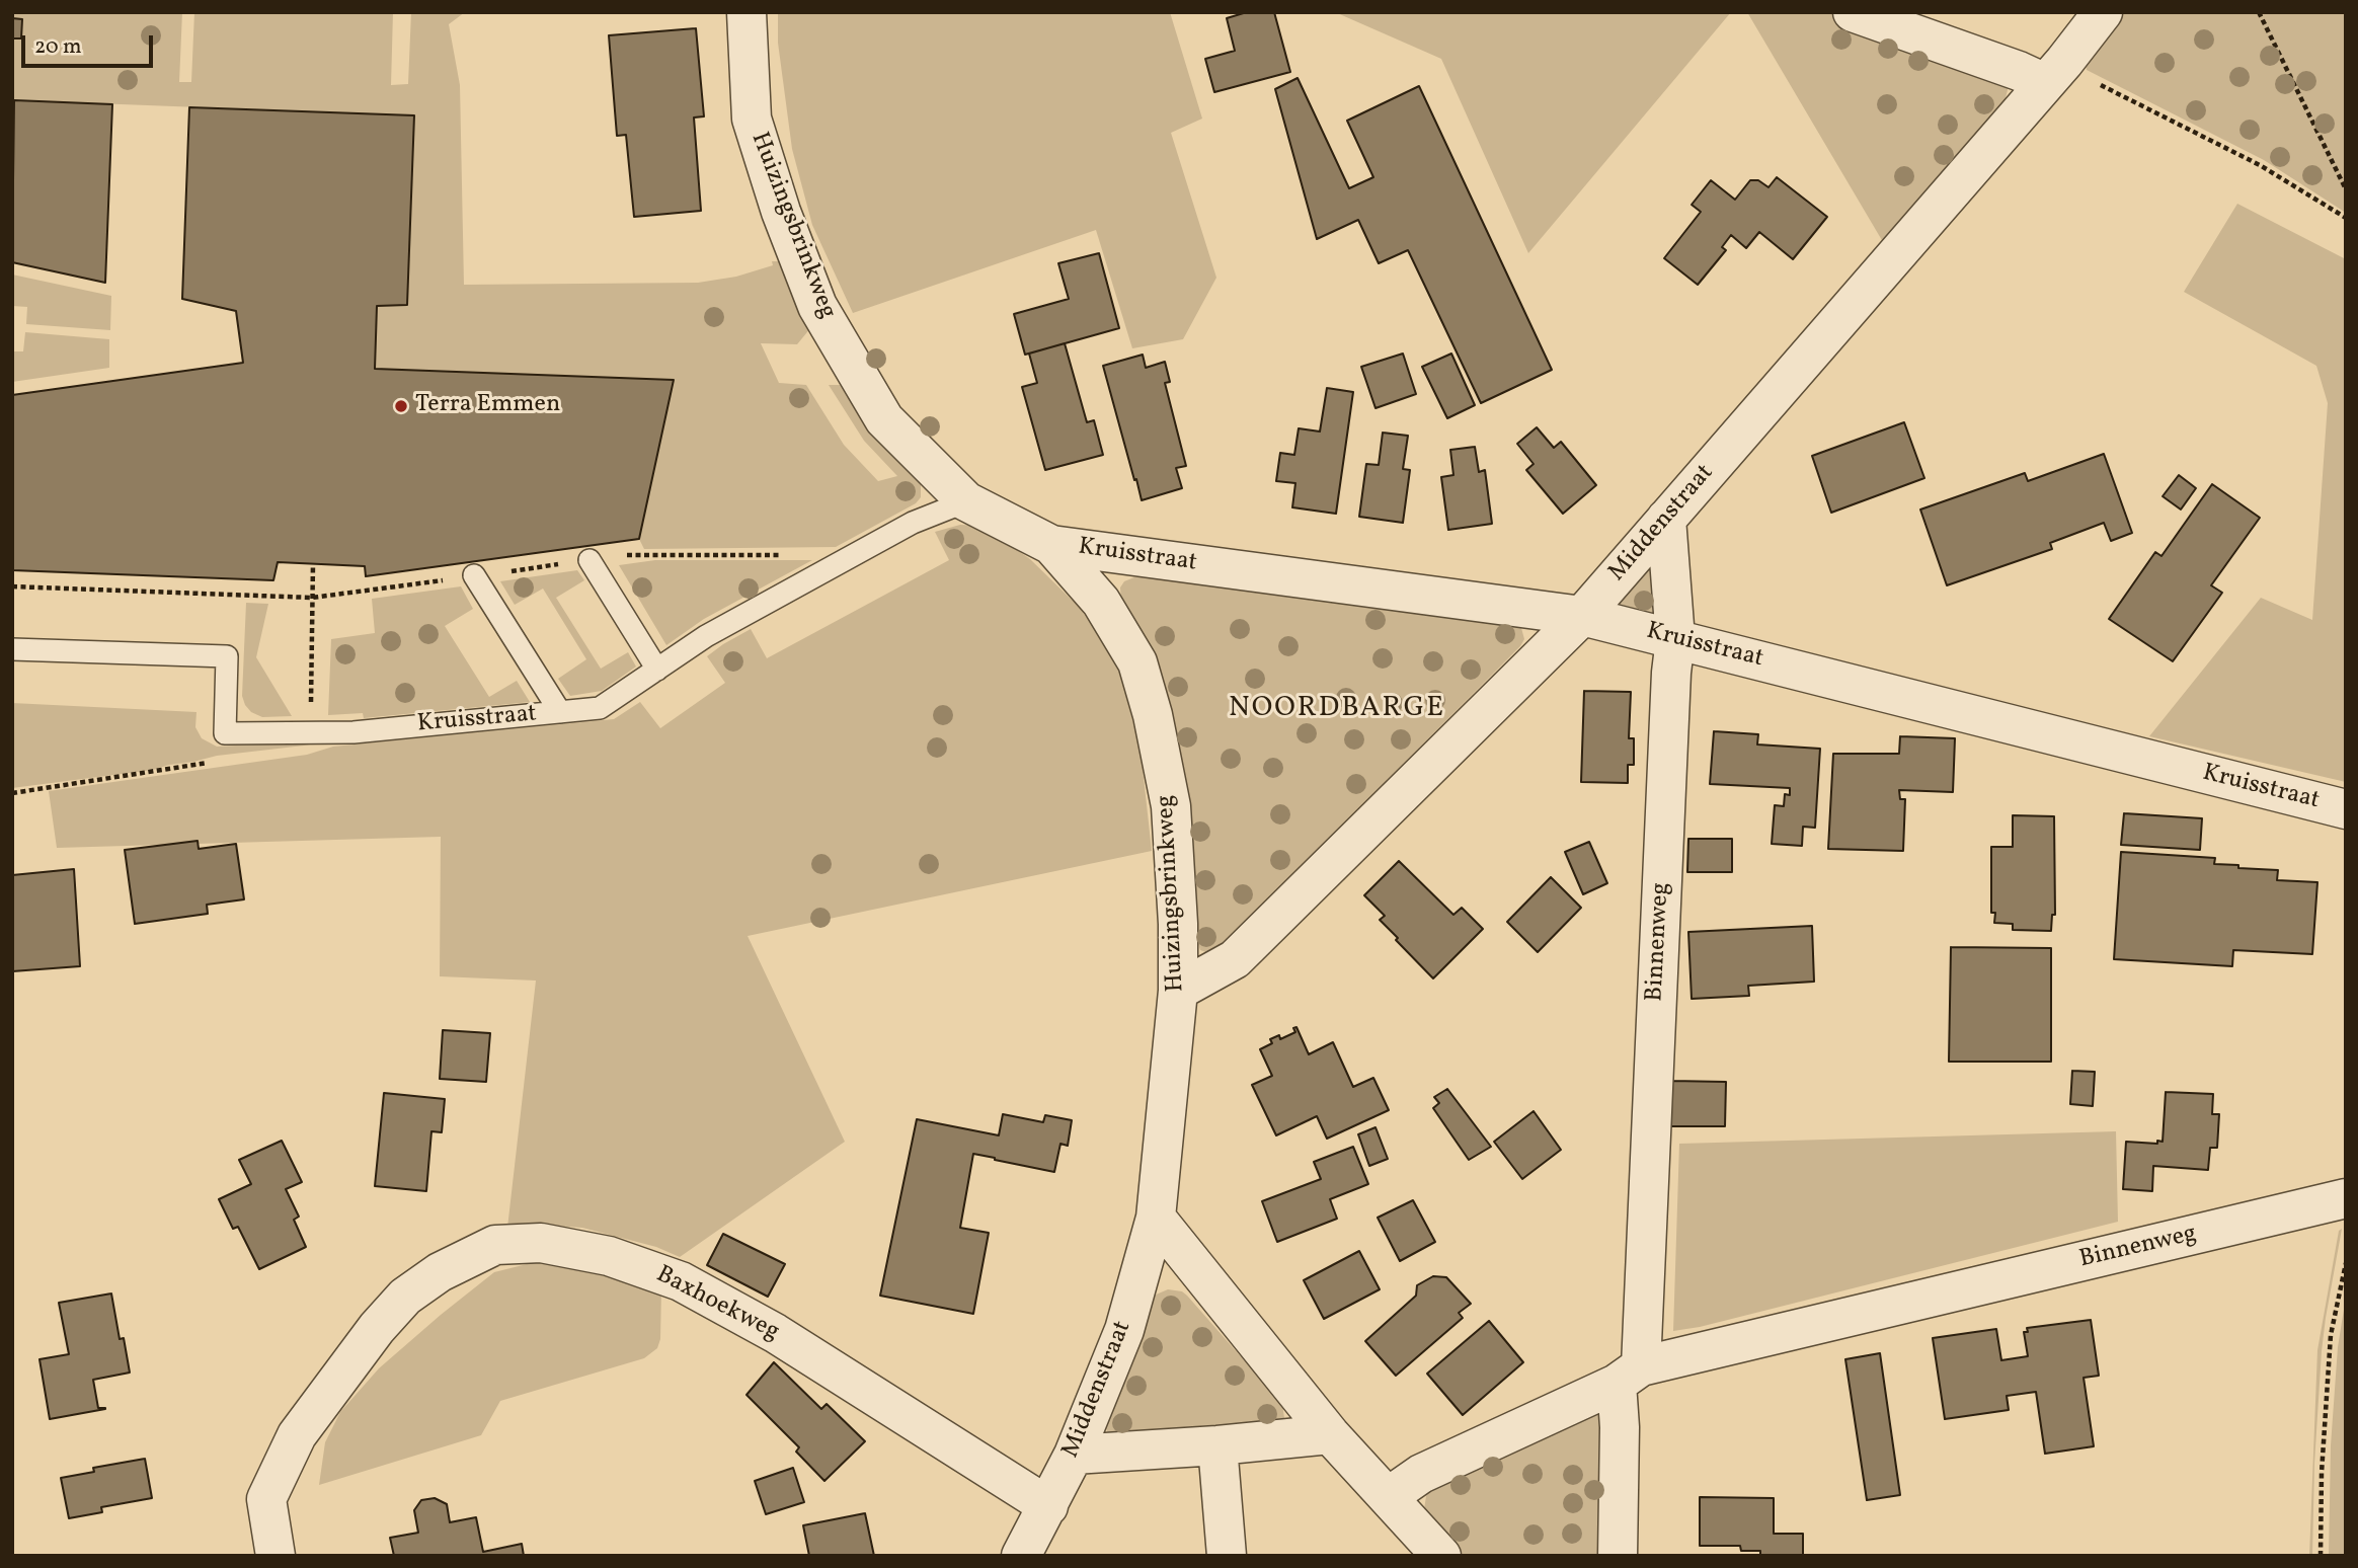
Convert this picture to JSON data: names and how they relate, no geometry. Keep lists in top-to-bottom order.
{
  "streets": {
    "street": [
      "Huizingsbrinkweg",
      "Middenstraat",
      "Kruisstraat",
      "Binnenweg",
      "Baxhoekweg"
    ]
  },
  "crossings": [
    ["Huizingsbrinkweg", "Middenstraat"],
    ["Huizingsbrinkweg", "Kruisstraat"],
    ["Middenstraat", "Kruisstraat"],
    ["Middenstraat", "Binnenweg"],
    ["Middenstraat", "Baxhoekweg"],
    ["Kruisstraat", "Binnenweg"]
  ],
  "districts": ["NOORDBARGE"],
  "places": ["Terra Emmen"],
  "scale_bar": "20 m"
}
